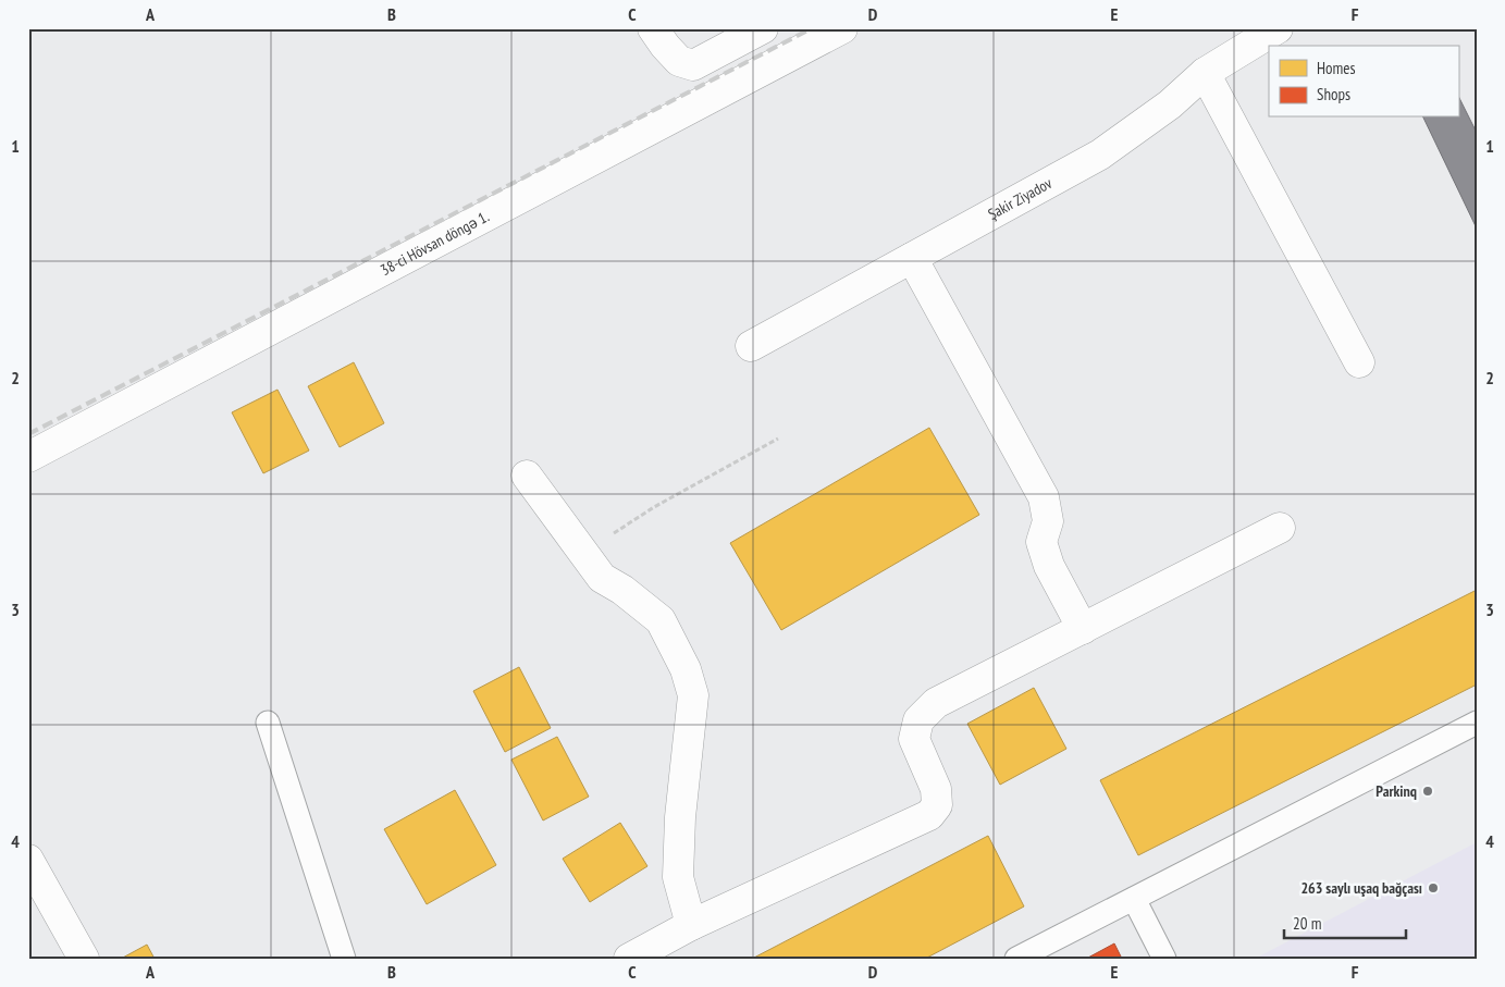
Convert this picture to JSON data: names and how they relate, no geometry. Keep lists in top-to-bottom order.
{
  "streets": {
    "street": ["Şakir Ziyadov", "38-ci Hövsan döngə 1."]
  },
  "places": ["Parkinq", "263 saylı uşaq bağçası"],
  "legend": ["Homes", "Shops"],
  "scale_bar": "20 m",
  "grid": {
    "columns": [
      "A",
      "B",
      "C",
      "D",
      "E",
      "F"
    ],
    "rows": [
      "1",
      "2",
      "3",
      "4"
    ]
  }
}
